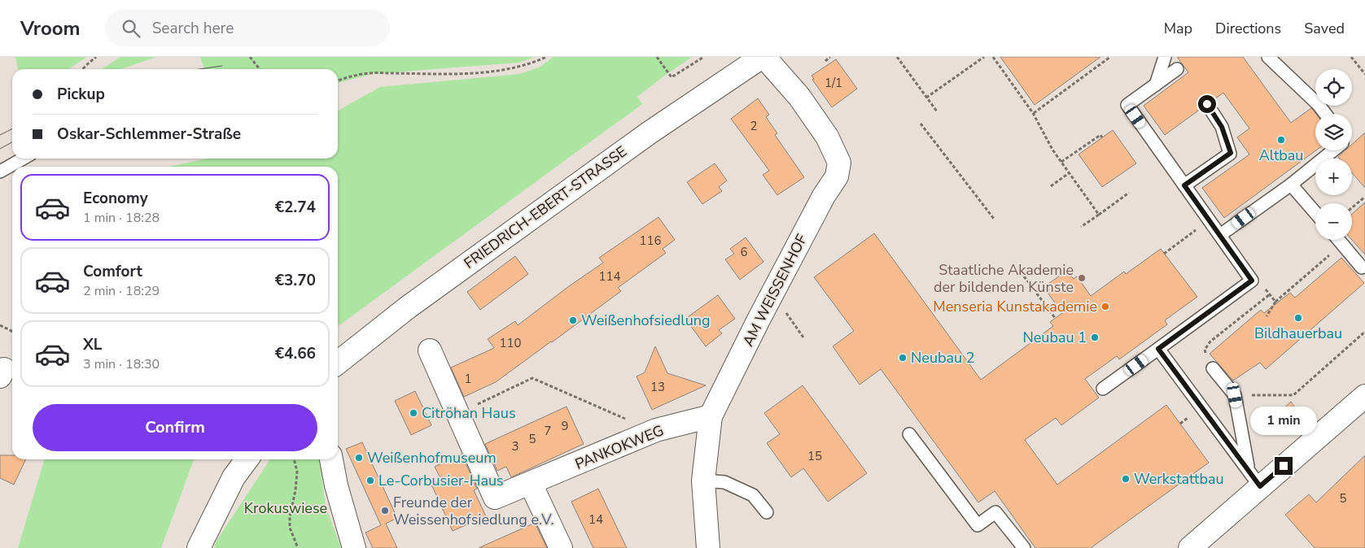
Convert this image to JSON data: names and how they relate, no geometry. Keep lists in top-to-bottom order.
{
  "streets": {
    "street": ["FRIEDRICH-EBERT-STRASSE", "AM WEISSENHOF", "PANKOKWEG"]
  },
  "crossings": [
    ["FRIEDRICH-EBERT-STRASSE", "AM WEISSENHOF"],
    ["AM WEISSENHOF", "PANKOKWEG"]
  ],
  "parks": ["Krokuswiese"],
  "places": [
    "Altbau",
    "Staatliche Akademie der bildenden Künste",
    "Menseria Kunstakademie",
    "Bildhauerbau",
    "Weißenhofsiedlung",
    "Neubau 1",
    "Neubau 2",
    "Citröhan Haus",
    "Weißenhofmuseum",
    "Werkstattbau",
    "Le-Corbusier-Haus",
    "Freunde der Weissenhofsiedlung e.V."
  ],
  "house_numbers": [
    "1/1",
    "2",
    "116",
    "6",
    "114",
    "110",
    "1",
    "13",
    "9",
    "7",
    "5",
    "3",
    "15",
    "5",
    "14"
  ],
  "page": {
    "header": "Vroom",
    "search": "Search here",
    "nav": ["Map", "Directions", "Saved"],
    "map_buttons": ["+", "−"],
    "banner": ["Pickup", "Oskar-Schlemmer-Straße"],
    "list": [
      {
        "name": "Economy",
        "note": "1 min · 18:28",
        "value": "€2.74"
      },
      {
        "name": "Comfort",
        "note": "2 min · 18:29",
        "value": "€3.70"
      },
      {
        "name": "XL",
        "note": "3 min · 18:30",
        "value": "€4.66"
      }
    ],
    "buttons": "Confirm",
    "bubble": "1 min"
  }
}
